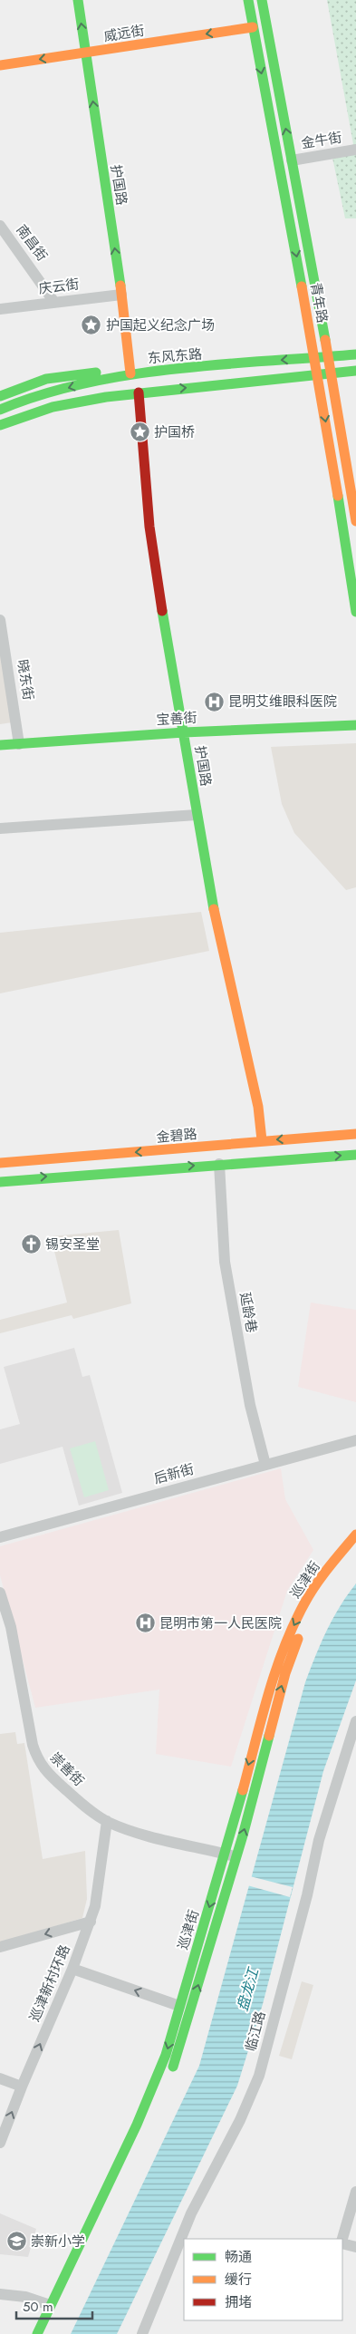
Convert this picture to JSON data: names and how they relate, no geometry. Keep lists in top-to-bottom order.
{
  "streets": {
    "main road": [
      "威远街",
      "护国路",
      "青年路",
      "东风东路",
      "宝善街",
      "金碧路",
      "巡津街"
    ],
    "street": [
      "金牛街",
      "南昌街",
      "庆云街",
      "晓东街",
      "延龄巷",
      "后新街",
      "崇善街",
      "巡津新村环路",
      "临江路"
    ]
  },
  "crossings": [
    ["威远街", "护国路"],
    ["威远街", "青年路"],
    ["金牛街", "青年路"],
    ["护国路", "庆云街"],
    ["护国路", "东风东路"],
    ["护国路", "宝善街"],
    ["护国路", "金碧路"],
    ["南昌街", "庆云街"],
    ["青年路", "东风东路"],
    ["晓东街", "宝善街"],
    ["延龄巷", "后新街"],
    ["巡津街", "崇善街"]
  ],
  "one_way": ["威远街"],
  "water": ["盘龙江"],
  "places": {
    "place": ["护国起义纪念广场", "护国桥"],
    "hospital": ["昆明艾维眼科医院", "昆明市第一人民医院"],
    "church": ["锡安圣堂"],
    "school or university": ["崇新小学"]
  },
  "legend": ["畅通", "缓行", "拥堵"],
  "scale_bar": "50 m"
}
